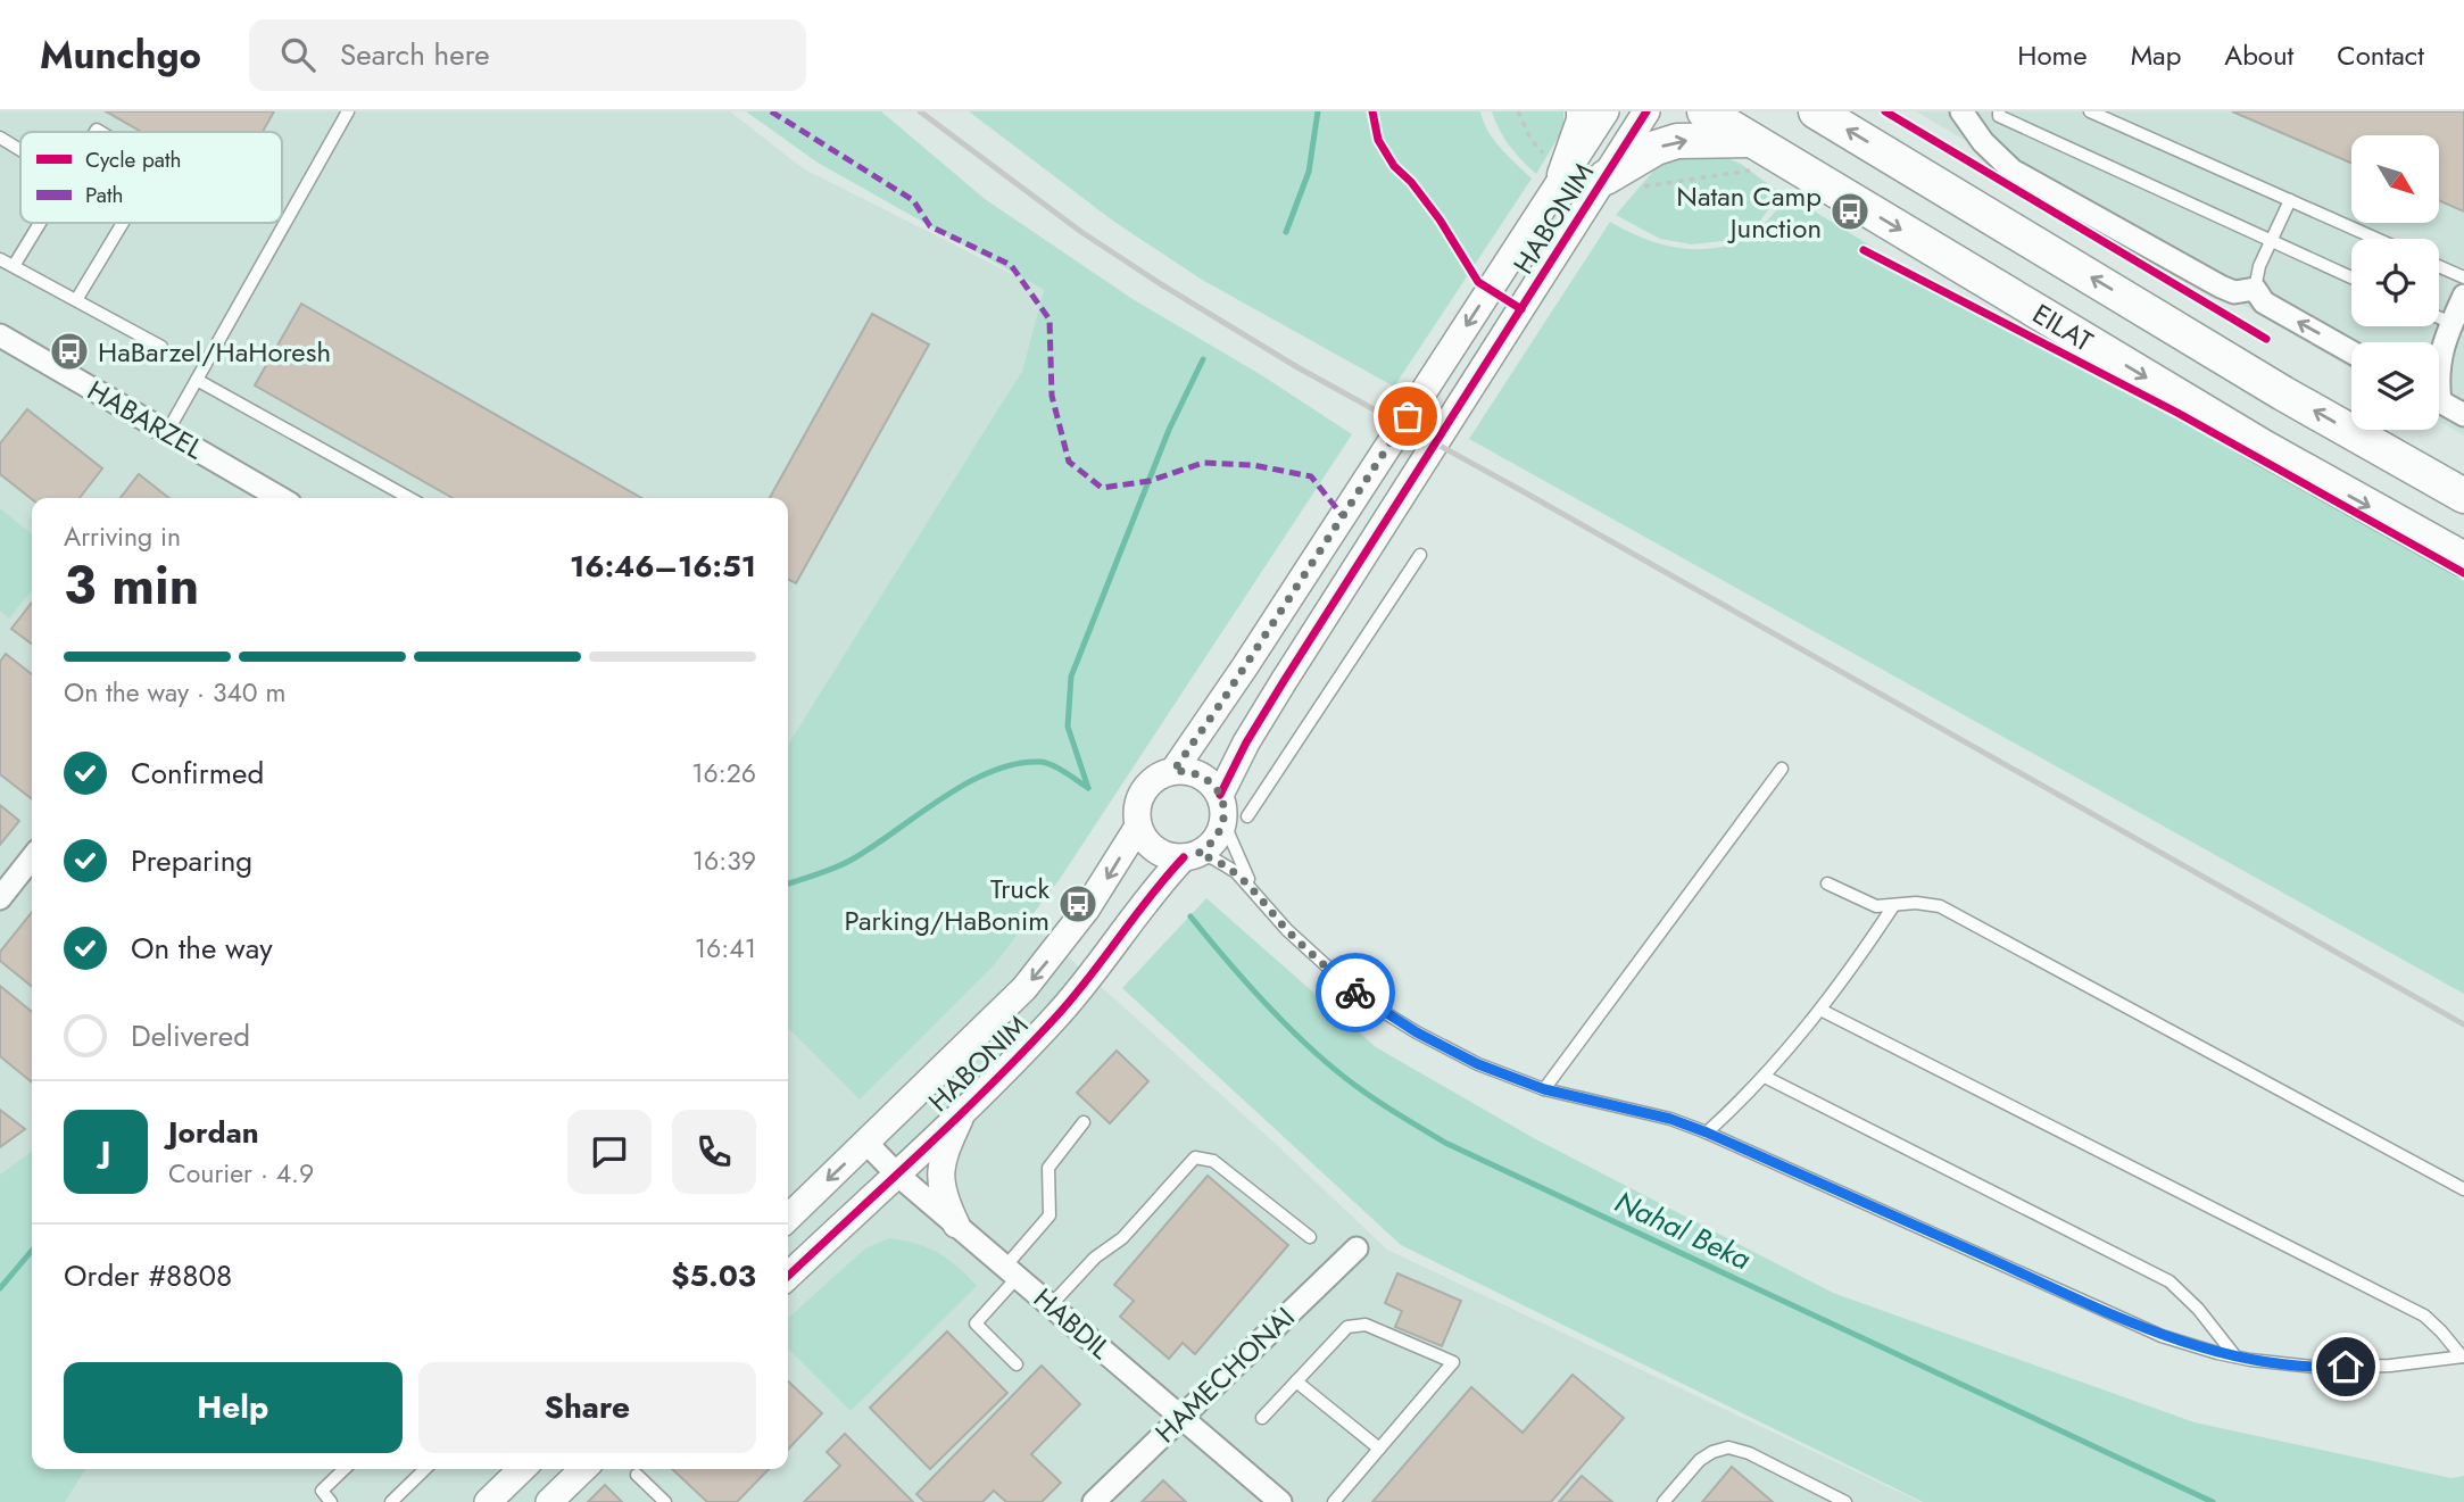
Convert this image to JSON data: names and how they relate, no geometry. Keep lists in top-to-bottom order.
{
  "streets": {
    "main road": ["EILAT"],
    "street": [
      "HABONIM",
      "HABARZEL",
      "HABDIL",
      "HAMECHONAI"
    ]
  },
  "crossings": [
    ["HABONIM", "HABDIL"],
    ["HABDIL", "HAMECHONAI"]
  ],
  "water": ["Nahal Beka"],
  "places": {
    "bus stop": ["Natan Camp Junction", "HaBarzel/HaHoresh", "Truck Parking/HaBonim"]
  },
  "legend": ["Cycle path", "Path"],
  "north": "bottom right",
  "page": {
    "header": "Munchgo",
    "search": "Search here",
    "nav": [
      "Home",
      "Map",
      "About",
      "Contact"
    ],
    "heading": ["3 min", "Arriving in", "16:46–16:51"],
    "panel": [
      "Jordan",
      "Courier · 4.9",
      "Order #8808",
      "$5.03"
    ],
    "bar": "On the way · 340 m",
    "list": [
      ["Confirmed", "16:26"],
      ["Preparing", "16:39"],
      ["On the way", "16:41"],
      "Delivered"
    ],
    "round": "J",
    "buttons": ["Help", "Share"]
  }
}
